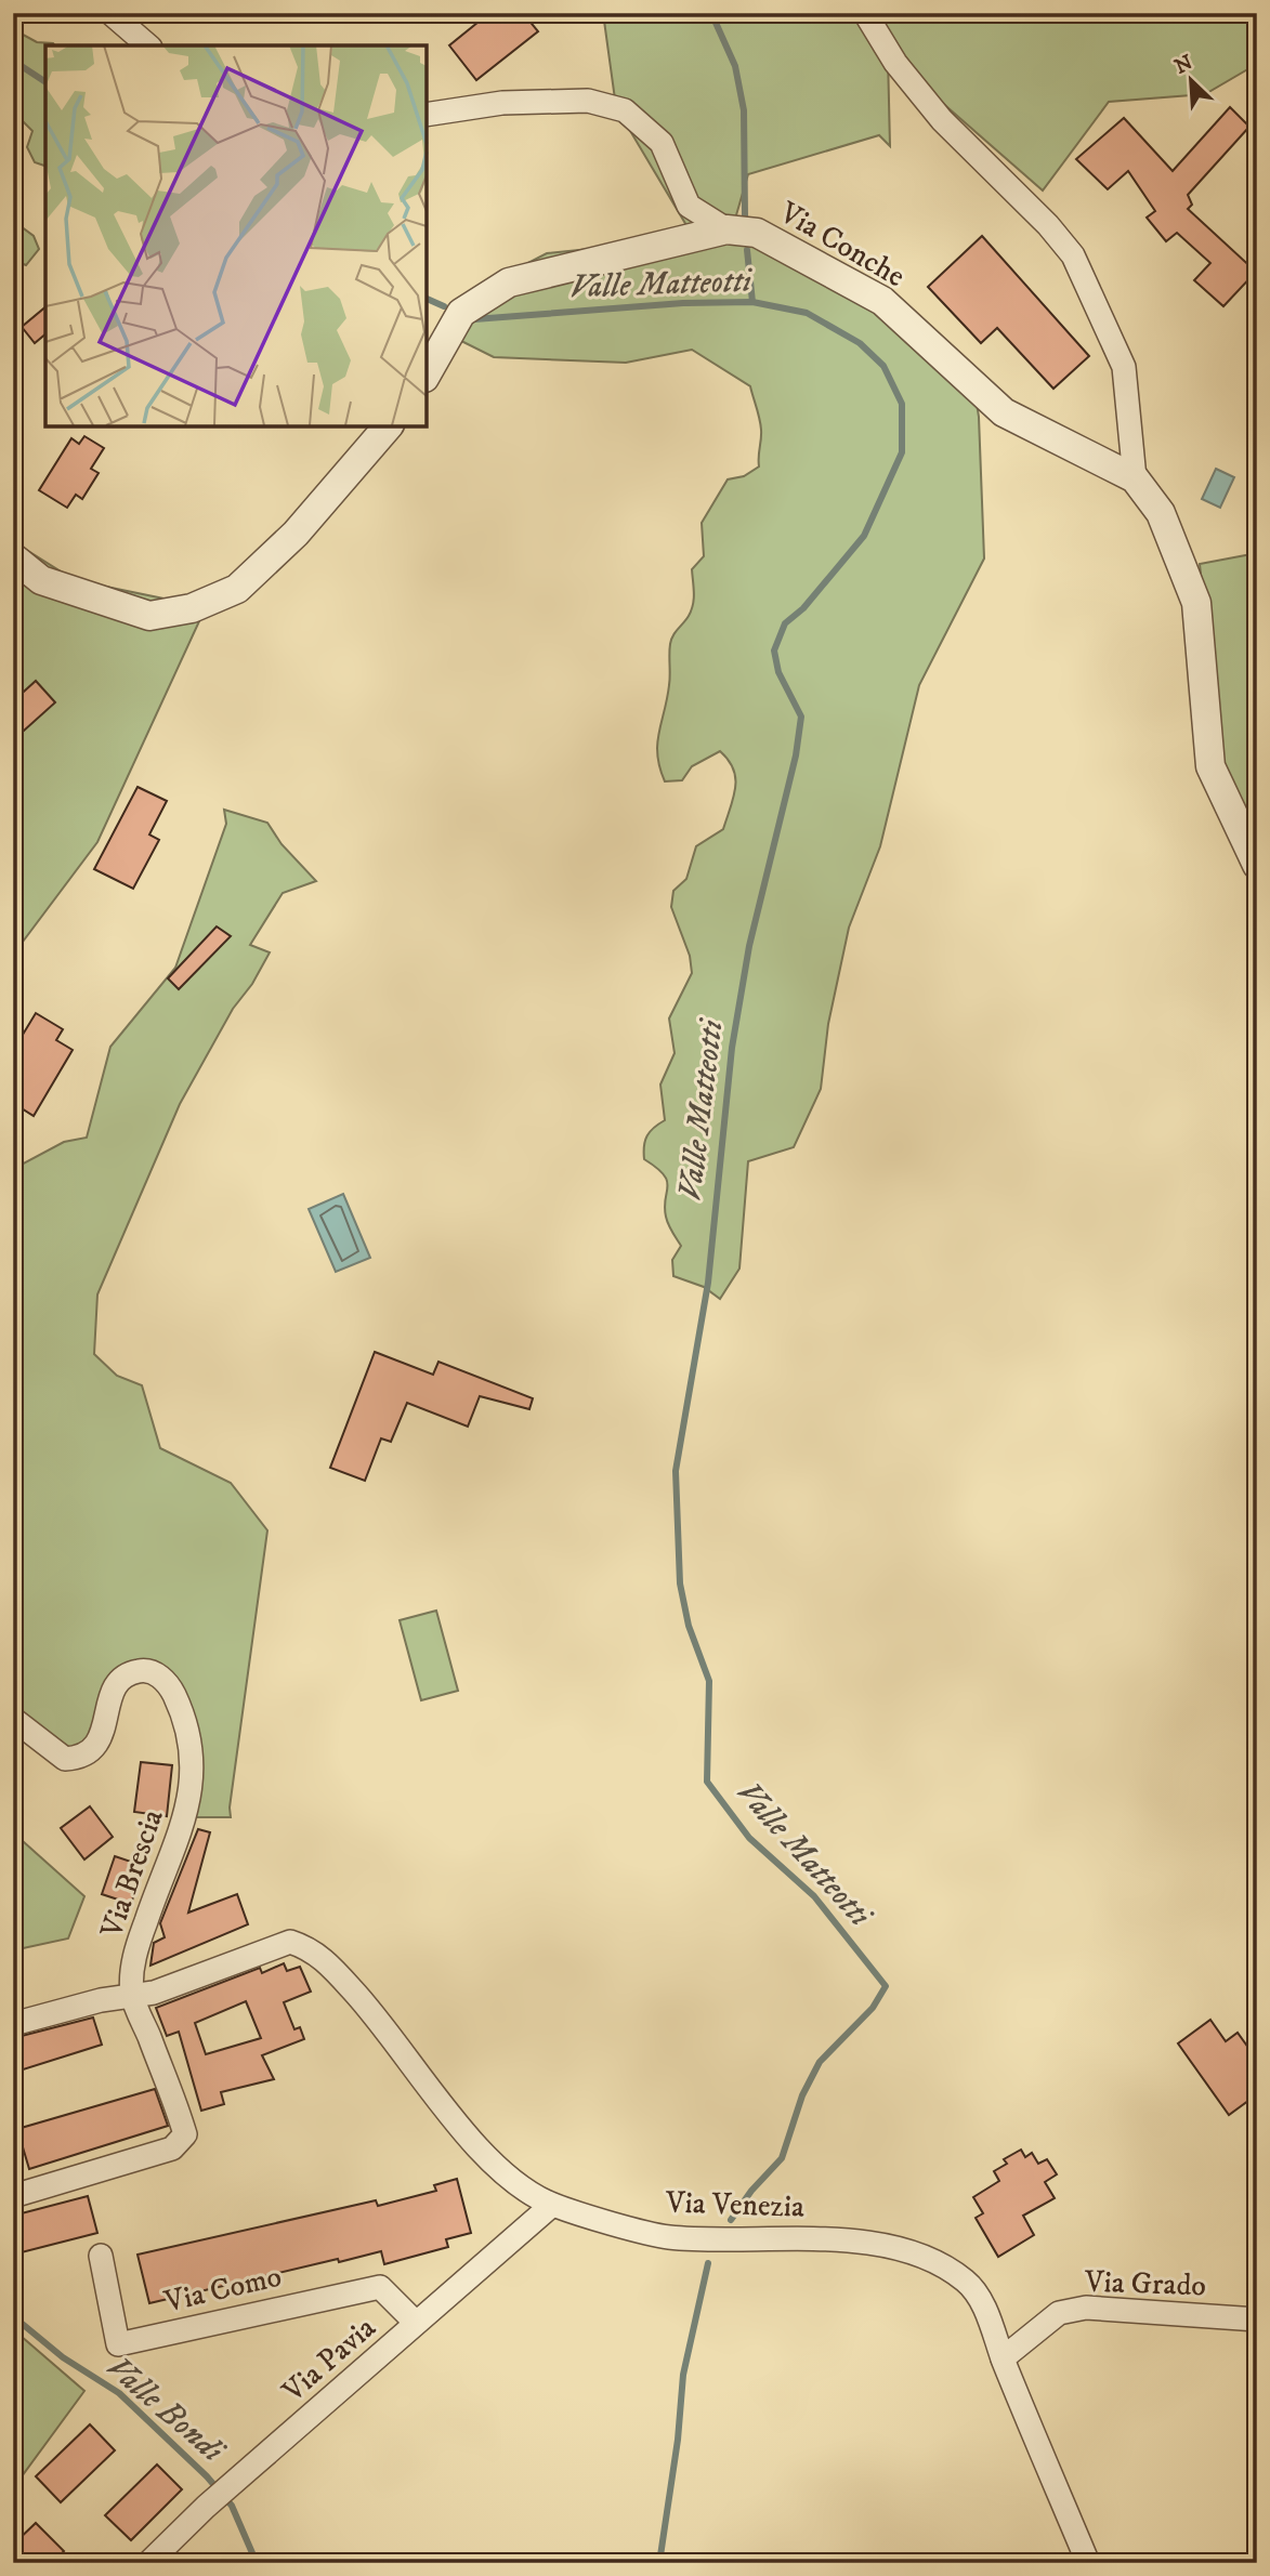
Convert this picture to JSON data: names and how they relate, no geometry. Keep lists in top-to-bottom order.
{
  "streets": {
    "street": [
      "Via Conche",
      "Via Brescia",
      "Via Venezia",
      "Via Grado",
      "Via Como",
      "Via Pavia"
    ]
  },
  "crossings": [
    ["Via Brescia", "Via Venezia"],
    ["Via Venezia", "Via Grado"],
    ["Via Venezia", "Via Pavia"],
    ["Via Como", "Via Pavia"]
  ],
  "water": ["Valle Matteotti", "Valle Bondi"],
  "north": "top left"
}
